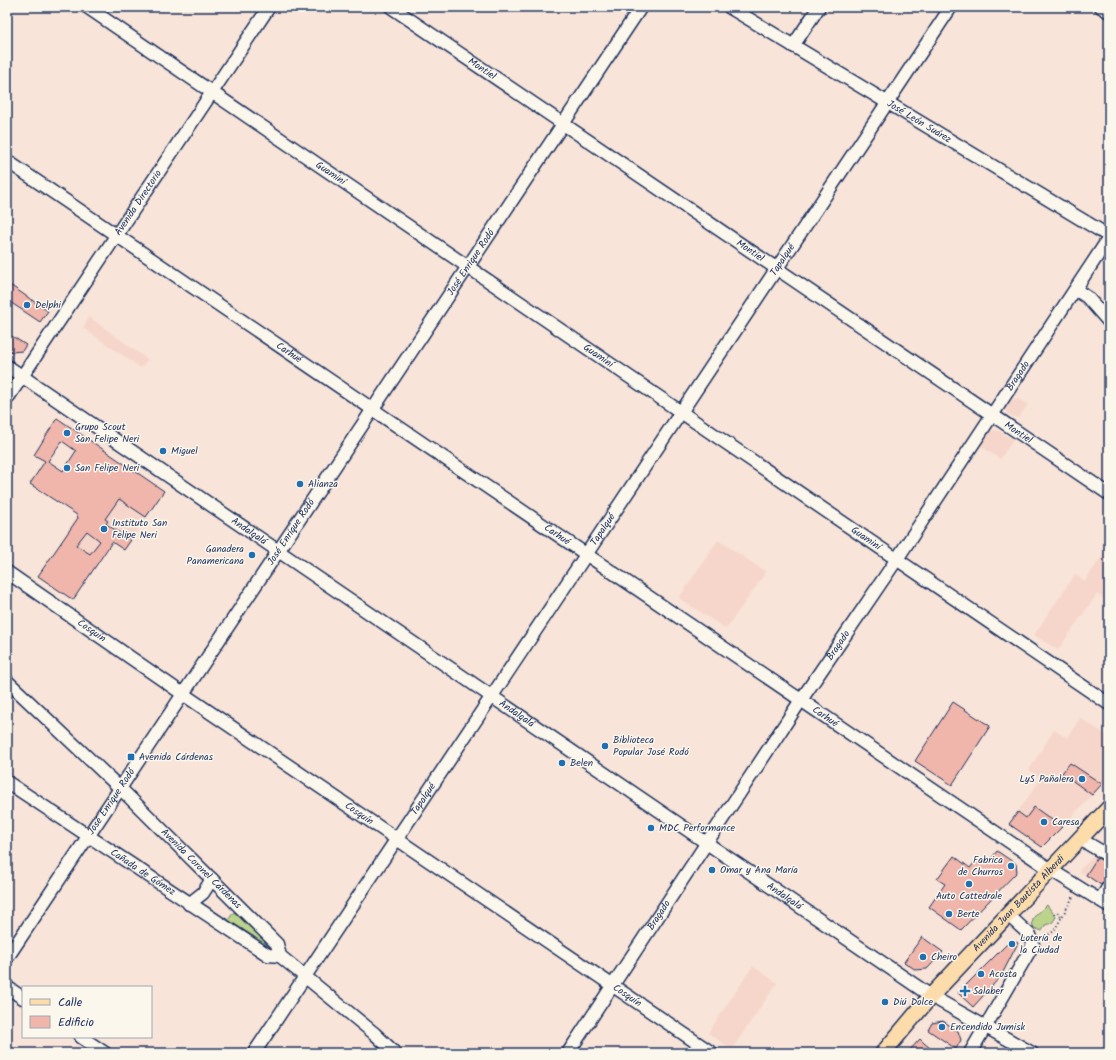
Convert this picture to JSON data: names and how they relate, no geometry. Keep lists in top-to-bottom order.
{
  "streets": {
    "main road": ["Avenida Juan Bautista Alberdi"],
    "street": [
      "Montiel",
      "José León Suárez",
      "Guaminí",
      "Avenida Directorio",
      "Tapalqué",
      "José Enrique Rodó",
      "Carhué",
      "Bragado",
      "Andalgalá",
      "Cosquín",
      "Avenida Coronel Cárdenas",
      "Cañada de Gómez"
    ]
  },
  "crossings": [
    ["Montiel", "Tapalqué"],
    ["Montiel", "José Enrique Rodó"],
    ["Montiel", "Bragado"],
    ["José León Suárez", "Tapalqué"],
    ["José León Suárez", "Bragado"],
    ["Guaminí", "Avenida Directorio"],
    ["Guaminí", "Tapalqué"],
    ["Guaminí", "José Enrique Rodó"],
    ["Guaminí", "Bragado"],
    ["Avenida Directorio", "Carhué"],
    ["Avenida Directorio", "Andalgalá"],
    ["Tapalqué", "Carhué"],
    ["Tapalqué", "Andalgalá"],
    ["Tapalqué", "Cosquín"],
    ["Tapalqué", "Avenida Coronel Cárdenas"],
    ["José Enrique Rodó", "Carhué"],
    ["José Enrique Rodó", "Andalgalá"],
    ["José Enrique Rodó", "Cosquín"],
    ["José Enrique Rodó", "Avenida Coronel Cárdenas"],
    ["José Enrique Rodó", "Cañada de Gómez"],
    ["Carhué", "Bragado"],
    ["Carhué", "Avenida Juan Bautista Alberdi"],
    ["Bragado", "Andalgalá"],
    ["Bragado", "Cosquín"],
    ["Andalgalá", "Avenida Juan Bautista Alberdi"],
    ["Avenida Coronel Cárdenas", "Cañada de Gómez"]
  ],
  "places": {
    "other": [
      "Delphi",
      "Grupo Scout San Felipe Neri",
      "Miguel",
      "San Felipe Neri",
      "Alianza",
      "Instituto San Felipe Neri",
      "Ganadera Panamericana",
      "Biblioteca Popular José Rodó",
      "Belen",
      "LyS Pañalera",
      "Caresa",
      "MDC Performance",
      "Fabrica de Churros",
      "Omar y Ana María",
      "Auto Cattedrale",
      "Berte",
      "Lotería de la Ciudad",
      "Cheiro",
      "Acosta",
      "Diú Dolce",
      "Encendido Jumisk"
    ],
    "transit": ["Avenida Cárdenas"],
    "health": ["Salaber"]
  },
  "legend": ["Calle", "Edificio"]
}
